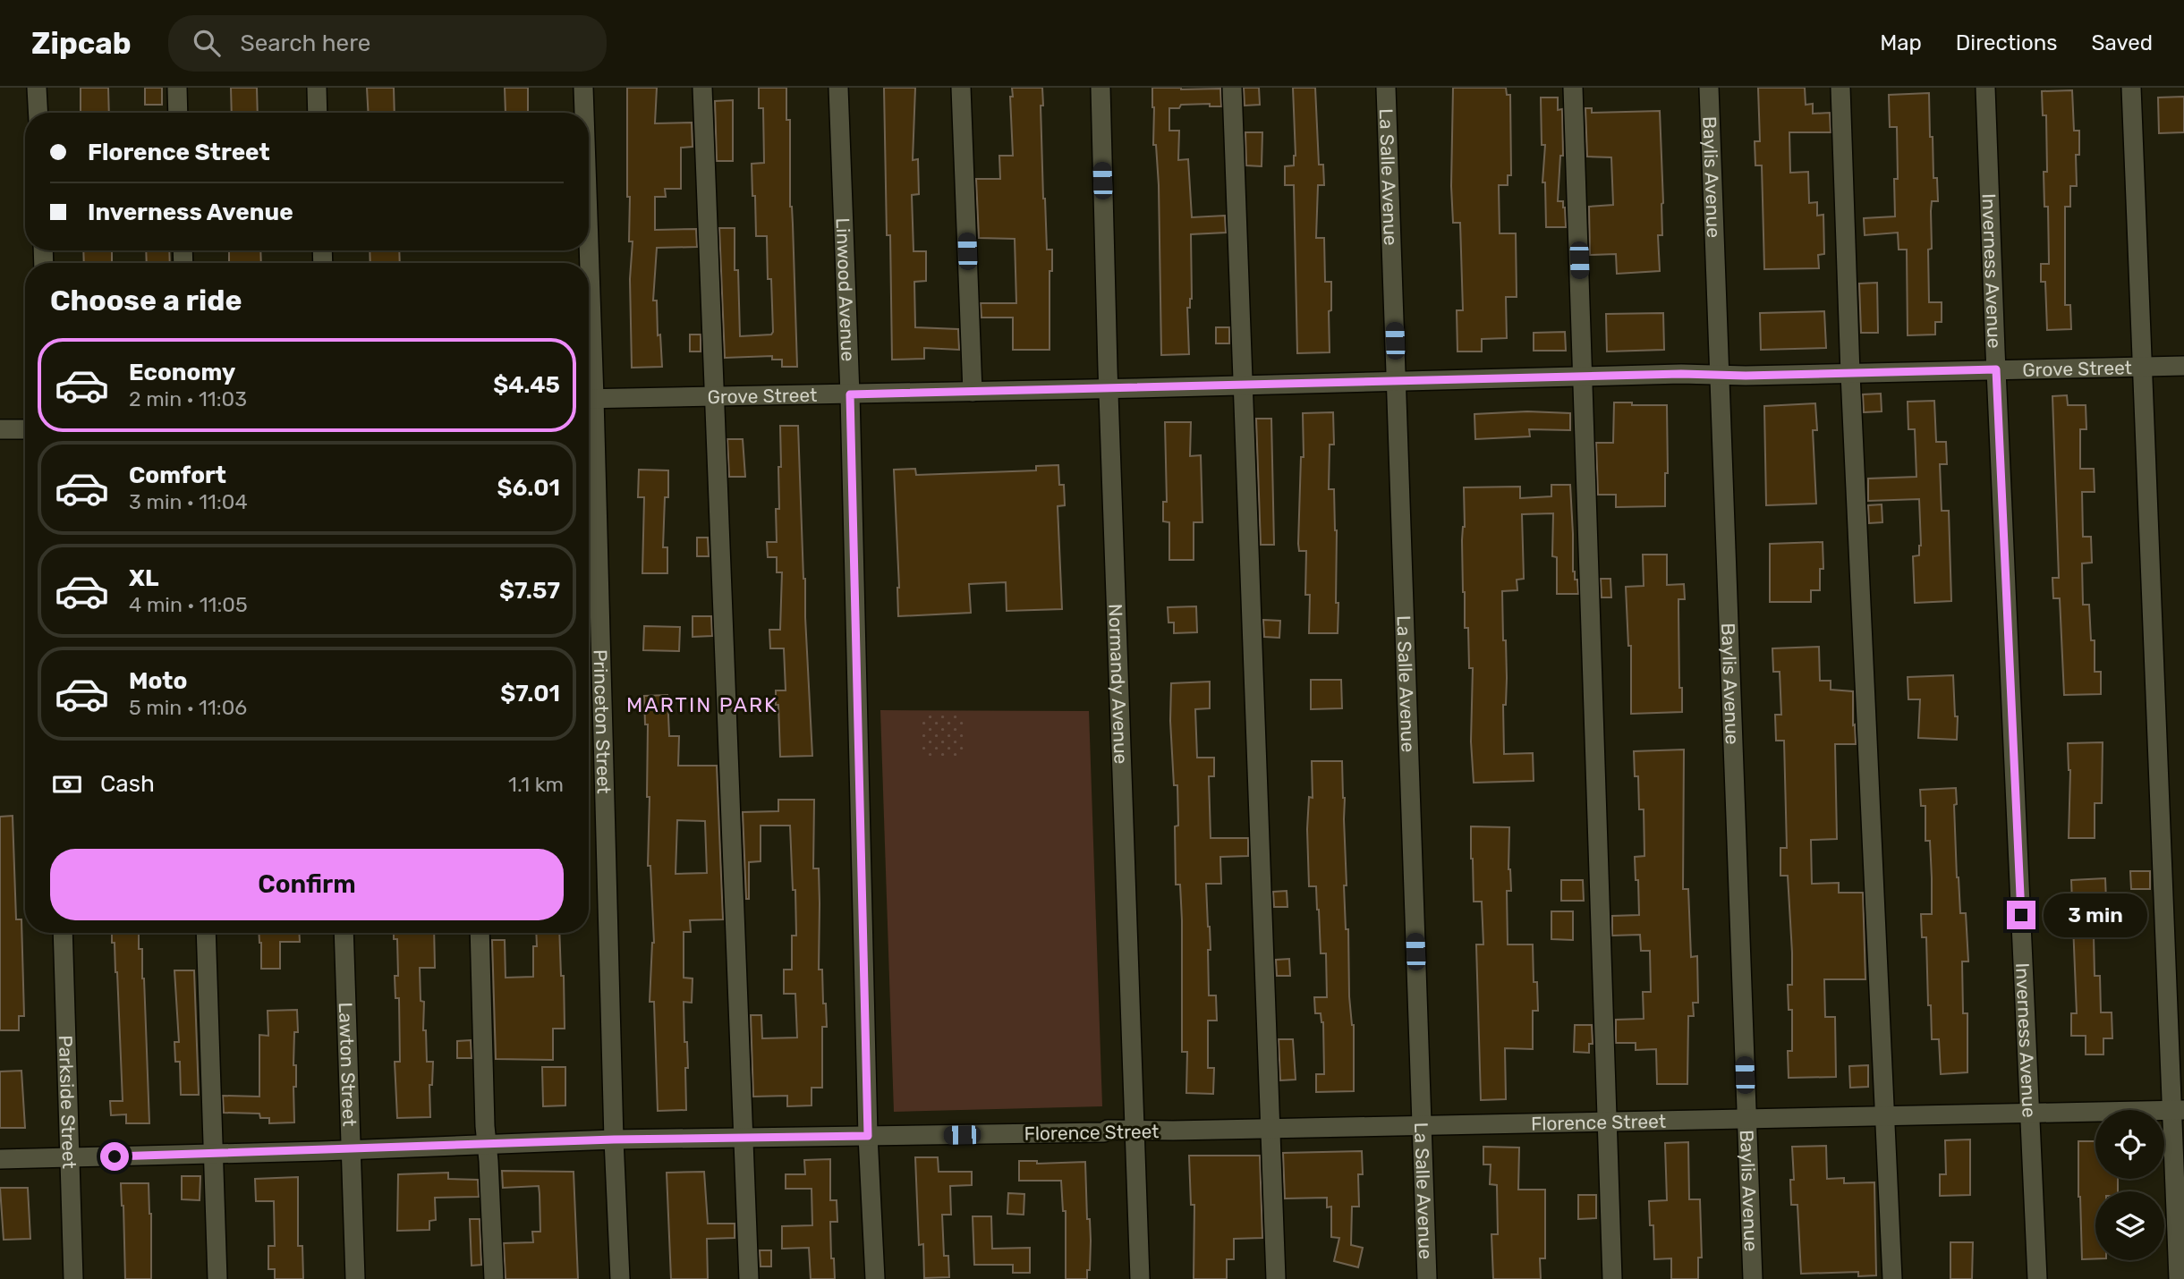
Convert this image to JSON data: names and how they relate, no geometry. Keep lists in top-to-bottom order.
{
  "streets": {
    "street": [
      "La Salle Avenue",
      "Baylis Avenue",
      "Inverness Avenue",
      "Linwood Avenue",
      "Grove Street",
      "Normandy Avenue",
      "Princeton Street",
      "Lawton Street",
      "Parkside Street",
      "Florence Street"
    ]
  },
  "crossings": [
    ["La Salle Avenue", "Grove Street"],
    ["La Salle Avenue", "Florence Street"],
    ["Baylis Avenue", "Grove Street"],
    ["Baylis Avenue", "Florence Street"],
    ["Inverness Avenue", "Grove Street"],
    ["Inverness Avenue", "Florence Street"],
    ["Linwood Avenue", "Grove Street"],
    ["Linwood Avenue", "Florence Street"],
    ["Grove Street", "Normandy Avenue"],
    ["Normandy Avenue", "Florence Street"],
    ["Princeton Street", "Florence Street"],
    ["Lawton Street", "Florence Street"],
    ["Parkside Street", "Florence Street"]
  ],
  "districts": ["MARTIN PARK"],
  "page": {
    "header": "Zipcab",
    "search": "Search here",
    "nav": ["Map", "Directions", "Saved"],
    "banner": ["Florence Street", "Inverness Avenue"],
    "heading": "Choose a ride",
    "list": [
      {
        "name": "Economy",
        "note": "2 min · 11:03",
        "value": "$4.45"
      },
      {
        "name": "Comfort",
        "note": "3 min · 11:04",
        "value": "$6.01"
      },
      {
        "name": "XL",
        "note": "4 min · 11:05",
        "value": "$7.57"
      },
      {
        "name": "Moto",
        "note": "5 min · 11:06",
        "value": "$7.01"
      }
    ],
    "pay": ["Cash", "1.1 km"],
    "buttons": "Confirm",
    "bubble": "3 min"
  }
}
